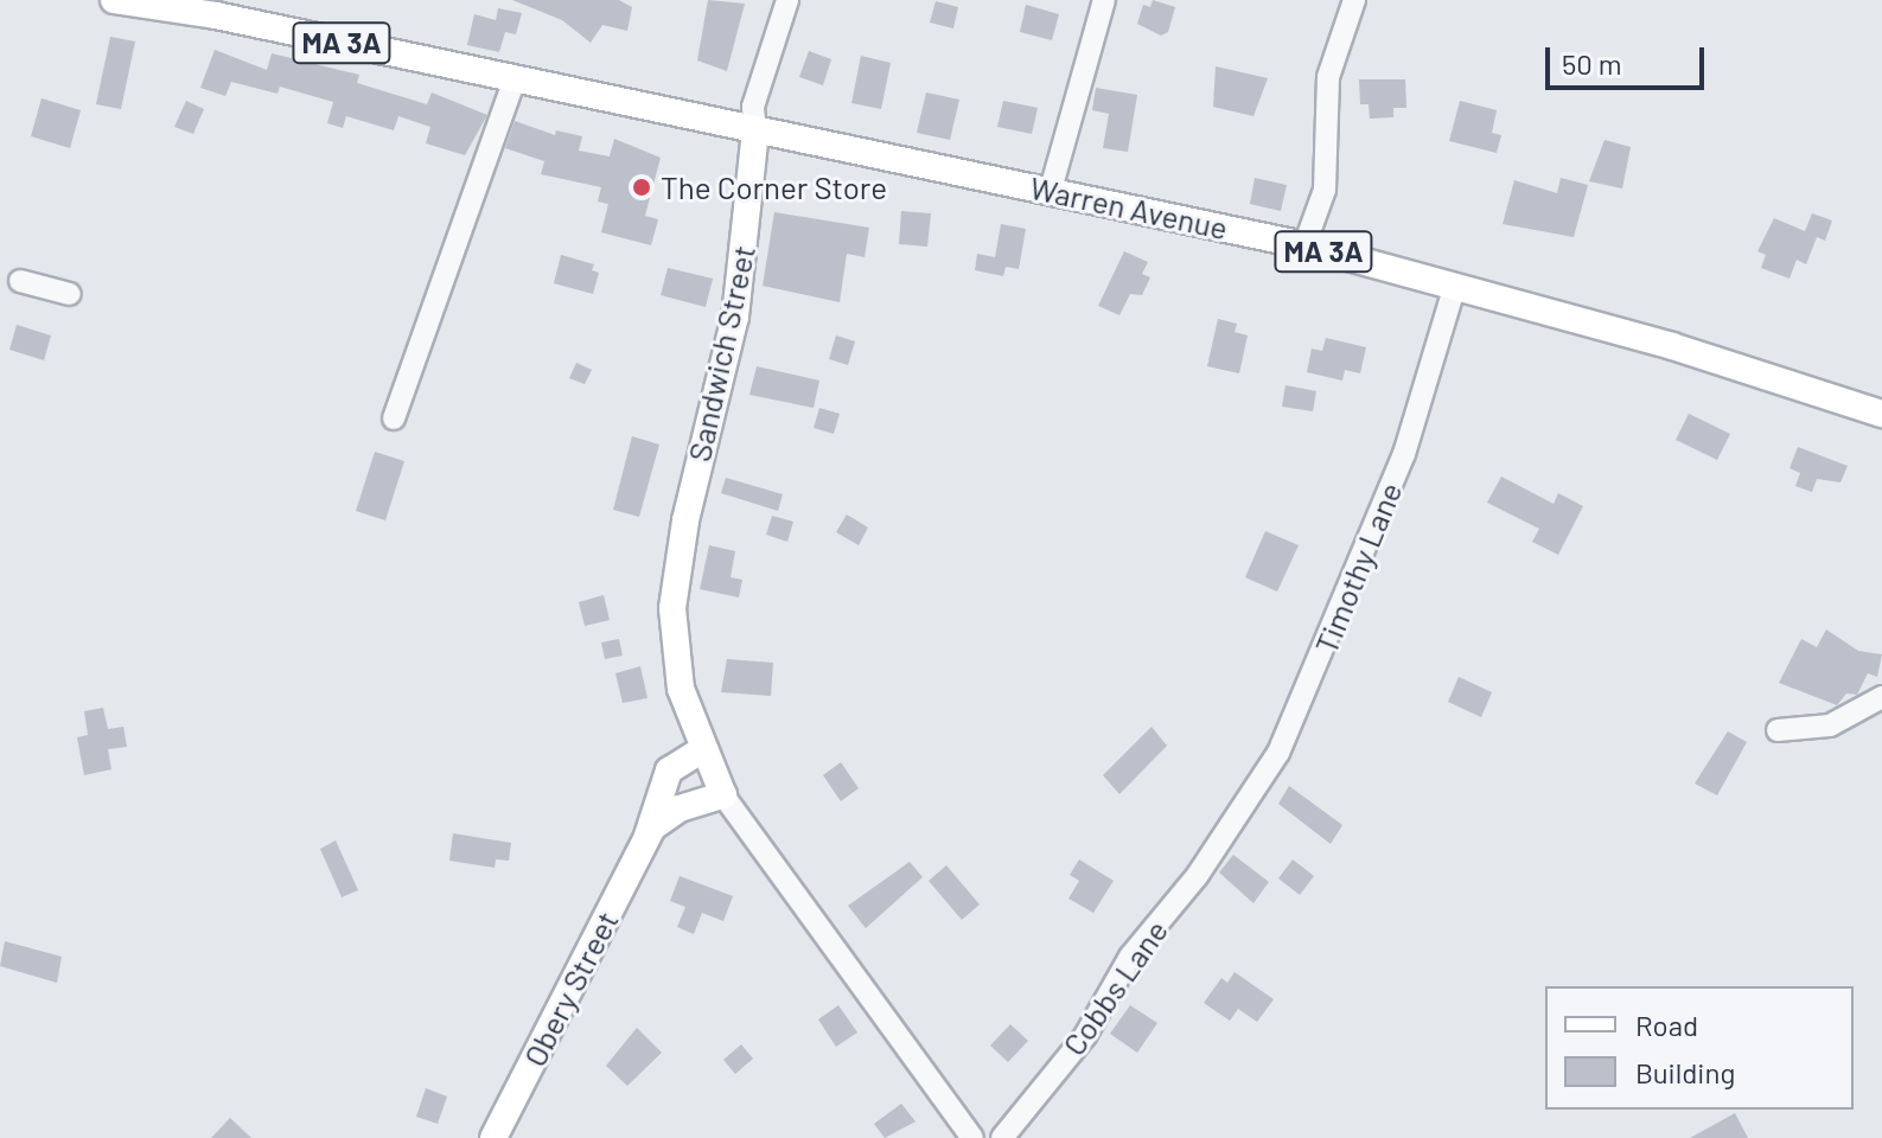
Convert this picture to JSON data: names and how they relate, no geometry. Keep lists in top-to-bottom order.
{
  "streets": {
    "main road": [
      "MA 3A",
      "Warren Avenue",
      "Sandwich Street",
      "Obery Street"
    ],
    "street": ["Timothy Lane", "Cobbs Lane"]
  },
  "crossings": [
    ["MA 3A", "Warren Avenue"],
    ["MA 3A", "Sandwich Street"],
    ["Warren Avenue", "Sandwich Street"],
    ["Warren Avenue", "Timothy Lane"],
    ["Sandwich Street", "Obery Street"],
    ["Timothy Lane", "Cobbs Lane"]
  ],
  "places": ["The Corner Store"],
  "legend": ["Road", "Building"],
  "scale_bar": "50 m"
}
